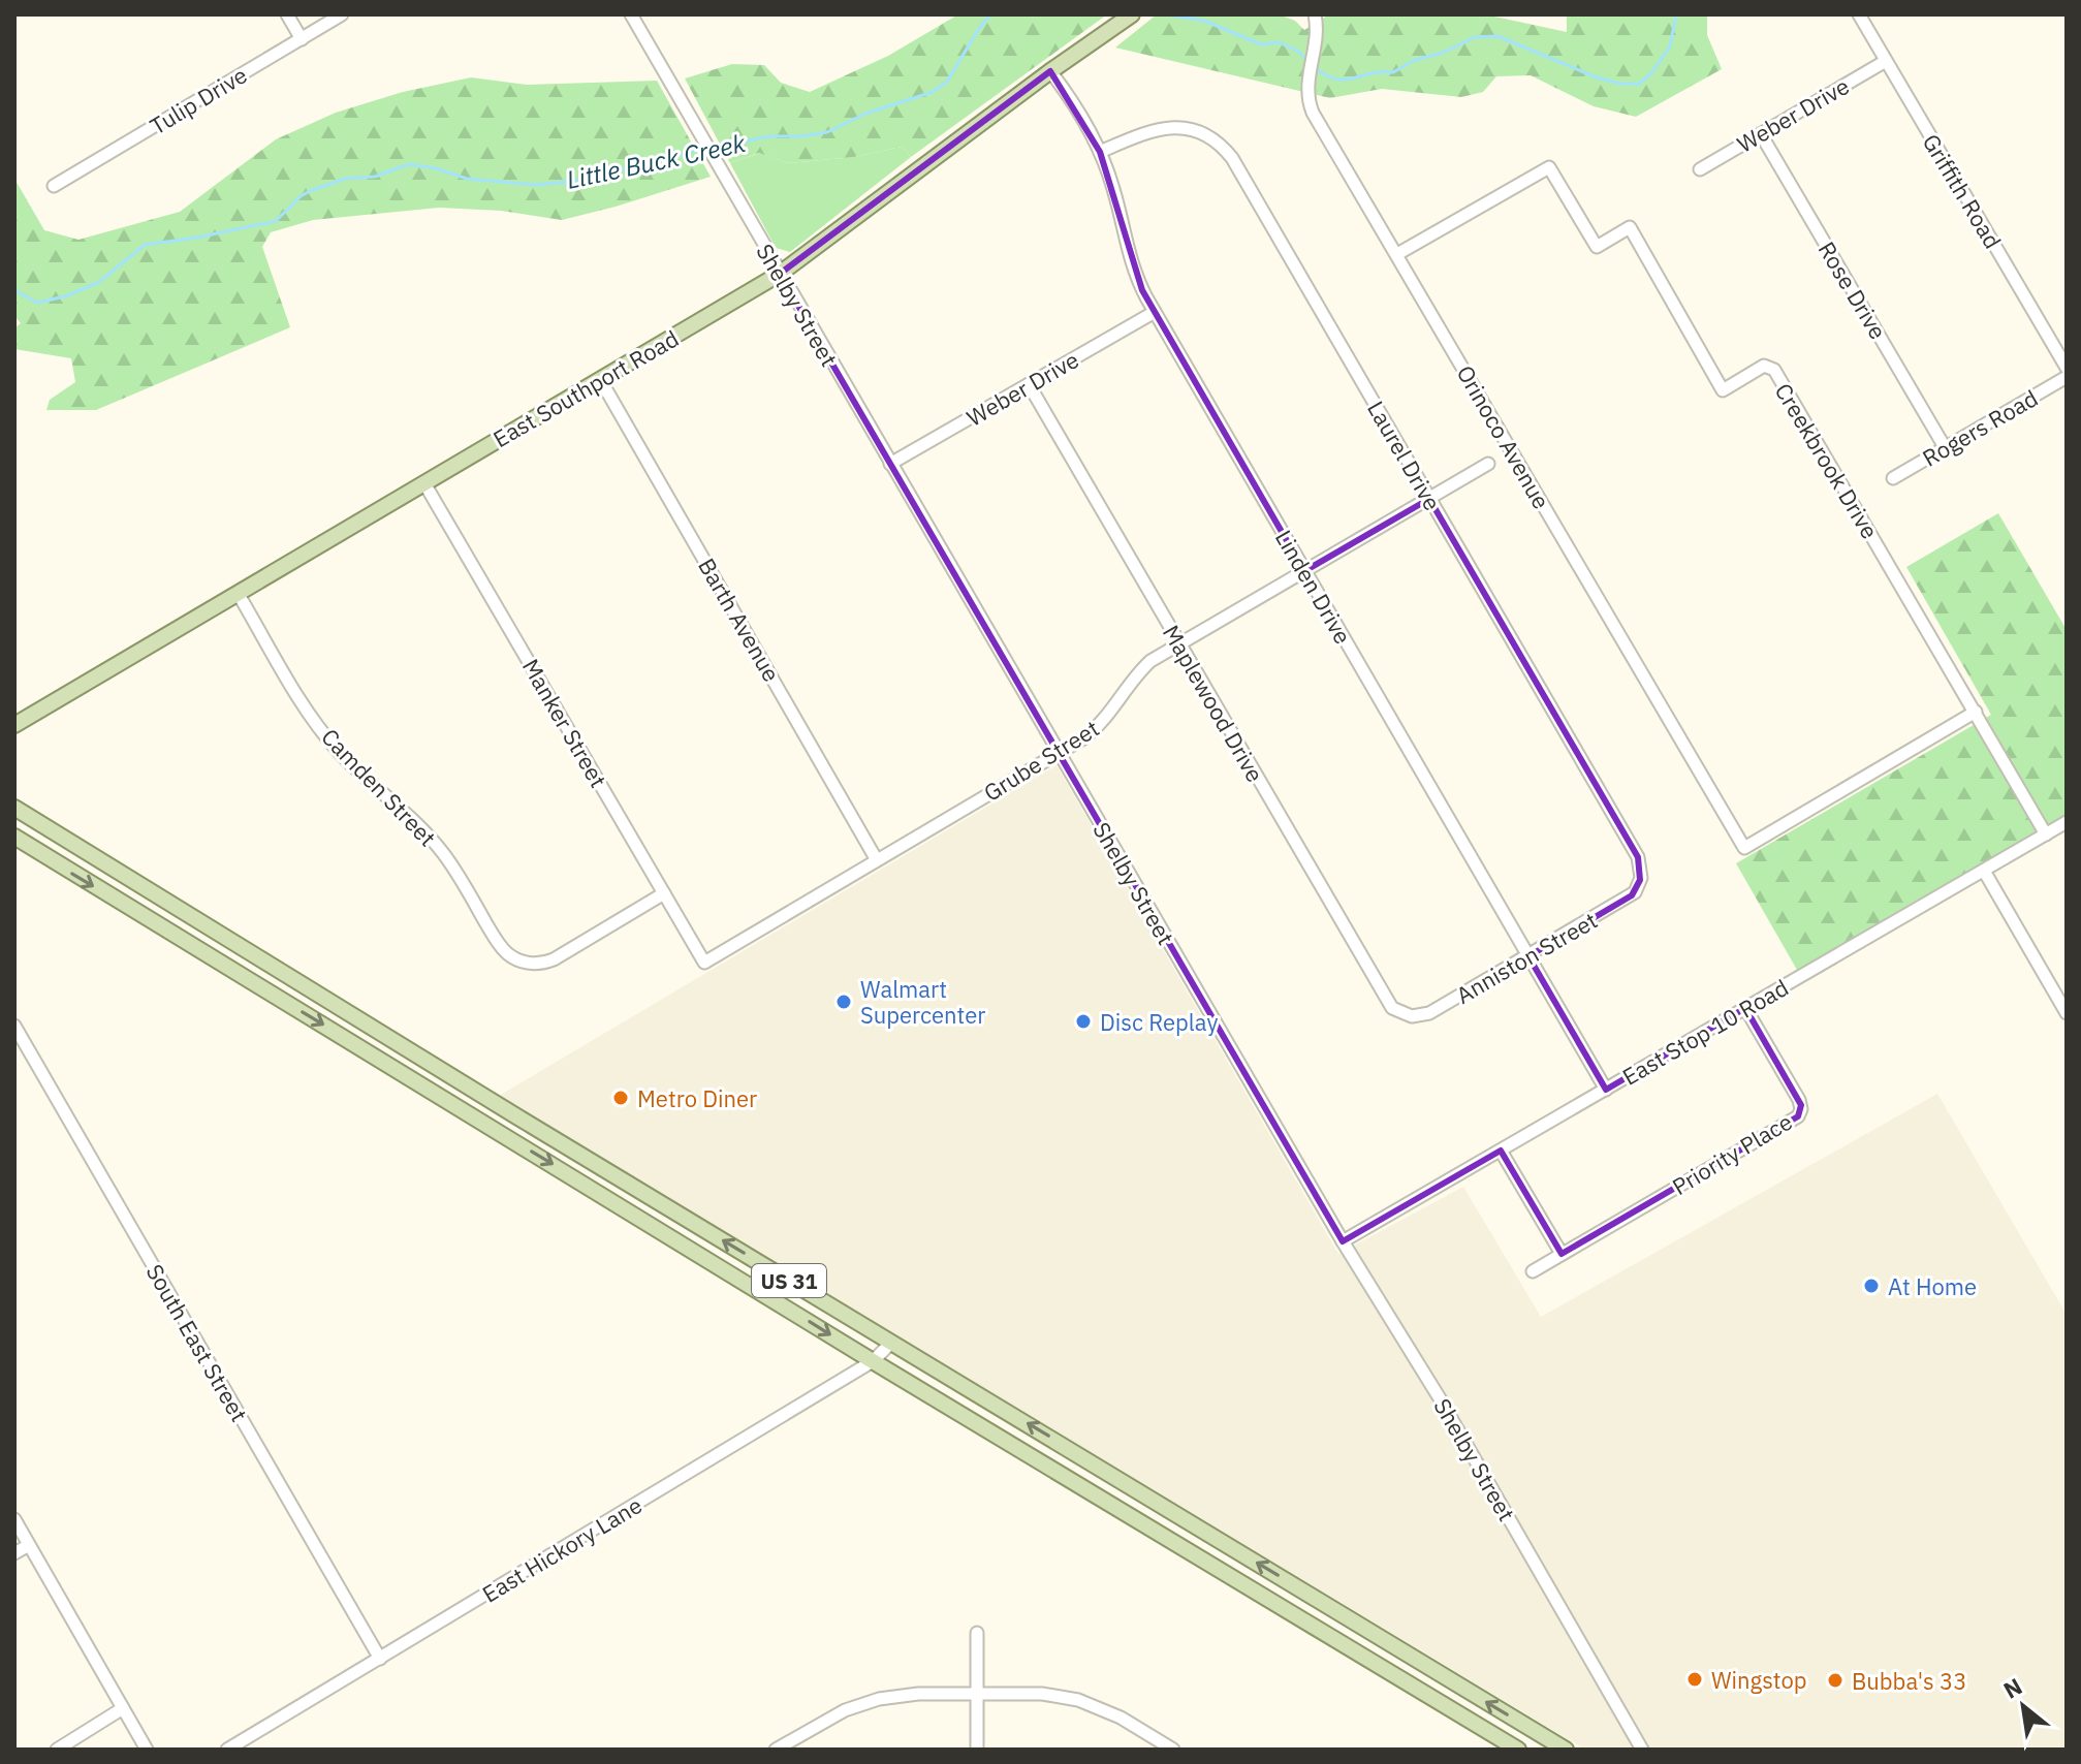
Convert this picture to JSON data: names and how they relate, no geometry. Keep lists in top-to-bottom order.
{
  "streets": {
    "main road": ["East Southport Road", "US 31"],
    "street": [
      "Tulip Drive",
      "Weber Drive",
      "Griffith Road",
      "Rose Drive",
      "Shelby Street",
      "Rogers Road",
      "Orinoco Avenue",
      "Laurel Drive",
      "Creekbrook Drive",
      "Linden Drive",
      "Barth Avenue",
      "Maplewood Drive",
      "Manker Street",
      "Grube Street",
      "Camden Street",
      "Anniston Street",
      "East Stop 10 Road",
      "Priority Place",
      "South East Street",
      "East Hickory Lane"
    ]
  },
  "crossings": [
    ["Weber Drive", "Griffith Road"],
    ["Weber Drive", "Rose Drive"],
    ["Weber Drive", "Shelby Street"],
    ["Weber Drive", "Linden Drive"],
    ["Weber Drive", "Maplewood Drive"],
    ["Rose Drive", "Rogers Road"],
    ["Shelby Street", "East Southport Road"],
    ["Shelby Street", "Grube Street"],
    ["Shelby Street", "East Stop 10 Road"],
    ["East Southport Road", "Linden Drive"],
    ["East Southport Road", "Barth Avenue"],
    ["East Southport Road", "Manker Street"],
    ["East Southport Road", "Camden Street"],
    ["Orinoco Avenue", "Creekbrook Drive"],
    ["Laurel Drive", "Linden Drive"],
    ["Laurel Drive", "Grube Street"],
    ["Laurel Drive", "Anniston Street"],
    ["Creekbrook Drive", "East Stop 10 Road"],
    ["Linden Drive", "Grube Street"],
    ["Linden Drive", "Anniston Street"],
    ["Linden Drive", "East Stop 10 Road"],
    ["Barth Avenue", "Grube Street"],
    ["Maplewood Drive", "Grube Street"],
    ["Maplewood Drive", "Anniston Street"],
    ["Manker Street", "Grube Street"],
    ["Manker Street", "Camden Street"],
    ["East Stop 10 Road", "Priority Place"],
    ["US 31", "East Hickory Lane"],
    ["South East Street", "East Hickory Lane"]
  ],
  "water": ["Little Buck Creek"],
  "places": [
    "Walmart Supercenter",
    "Disc Replay",
    "Metro Diner",
    "At Home",
    "Wingstop",
    "Bubba's 33"
  ],
  "north": "top left"
}
